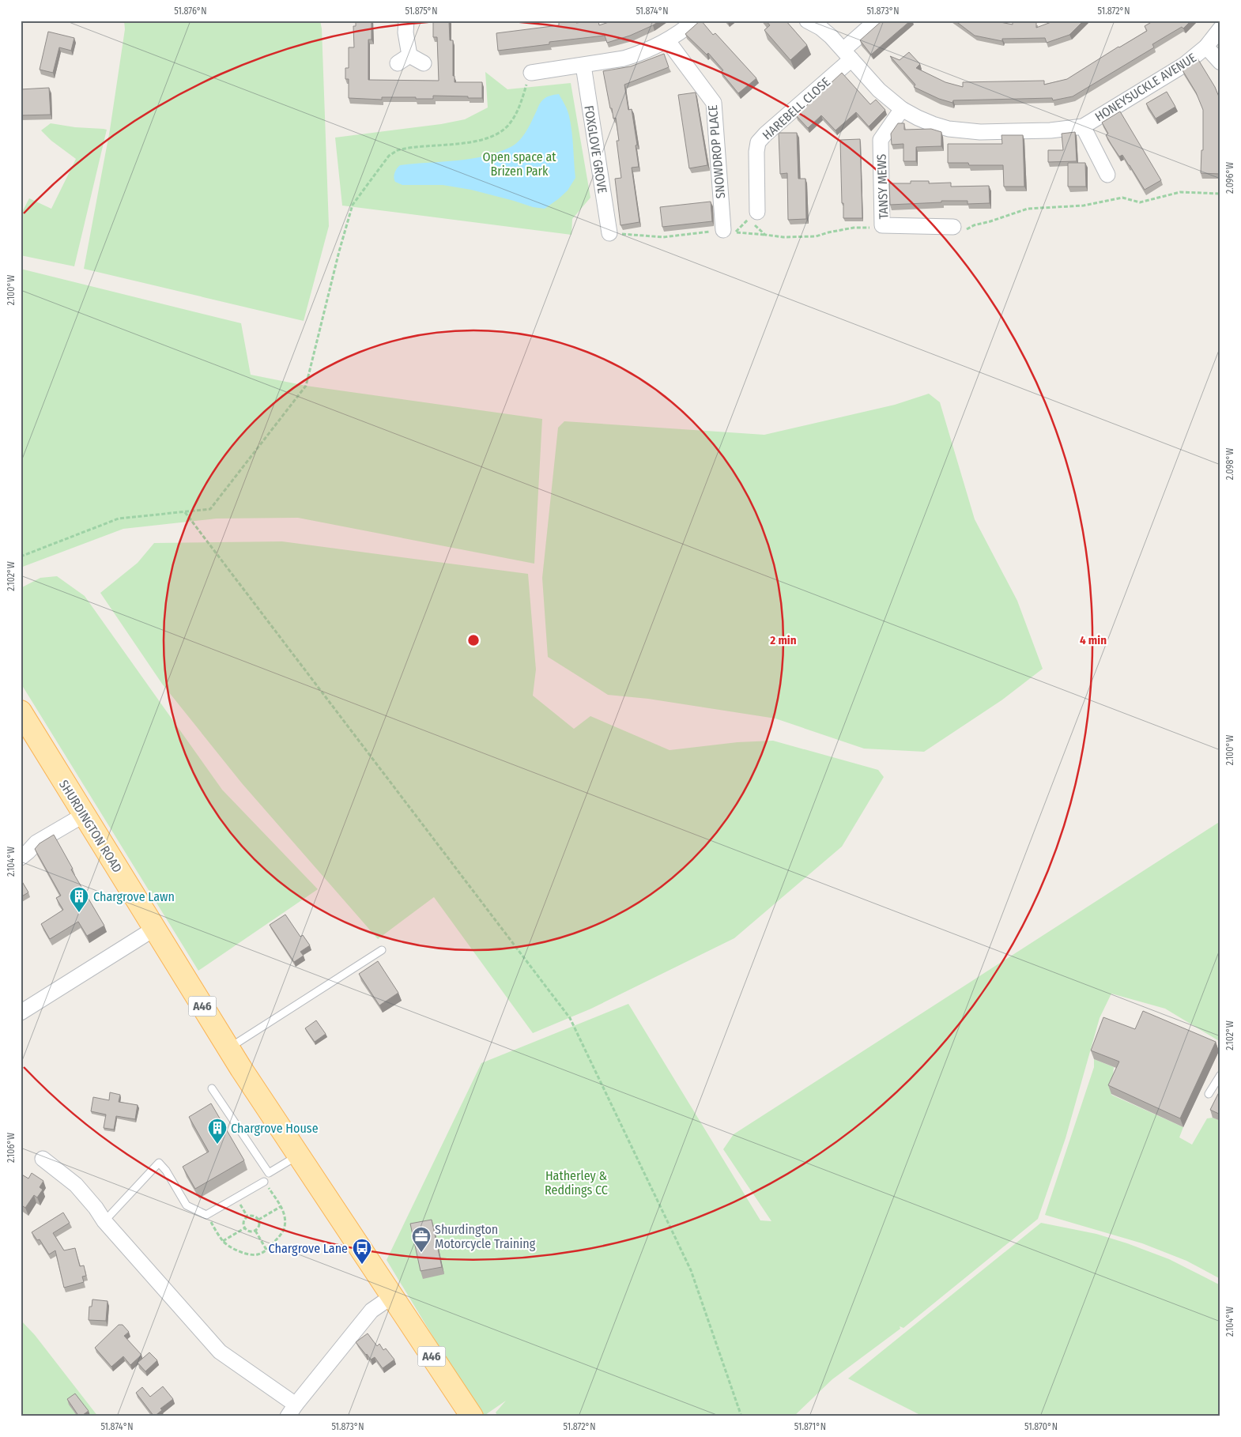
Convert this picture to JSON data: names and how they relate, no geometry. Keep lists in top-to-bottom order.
{
  "streets": {
    "main road": ["SHURDINGTON ROAD", "A46"],
    "street": [
      "HONEYSUCKLE AVENUE",
      "HAREBELL CLOSE",
      "FOXGLOVE GROVE",
      "SNOWDROP PLACE",
      "TANSY MEWS"
    ]
  },
  "crossings": [
    ["HONEYSUCKLE AVENUE", "HAREBELL CLOSE"],
    ["HONEYSUCKLE AVENUE", "TANSY MEWS"]
  ],
  "parks": ["Open space at Brizen Park", "Hatherley & Reddings CC"],
  "places": {
    "building": ["Chargrove Lawn", "Chargrove House"],
    "office": ["Shurdington Motorcycle Training"],
    "bus stop": ["Chargrove Lane"]
  },
  "coordinates": [
    "51.876°N",
    "51.875°N",
    "51.874°N",
    "51.873°N",
    "51.872°N",
    "2.096°W",
    "2.100°W",
    "2.098°W",
    "2.102°W",
    "2.104°W",
    "2.106°W",
    "51.871°N",
    "51.870°N"
  ],
  "rings": ["2 min", "4 min"]
}
